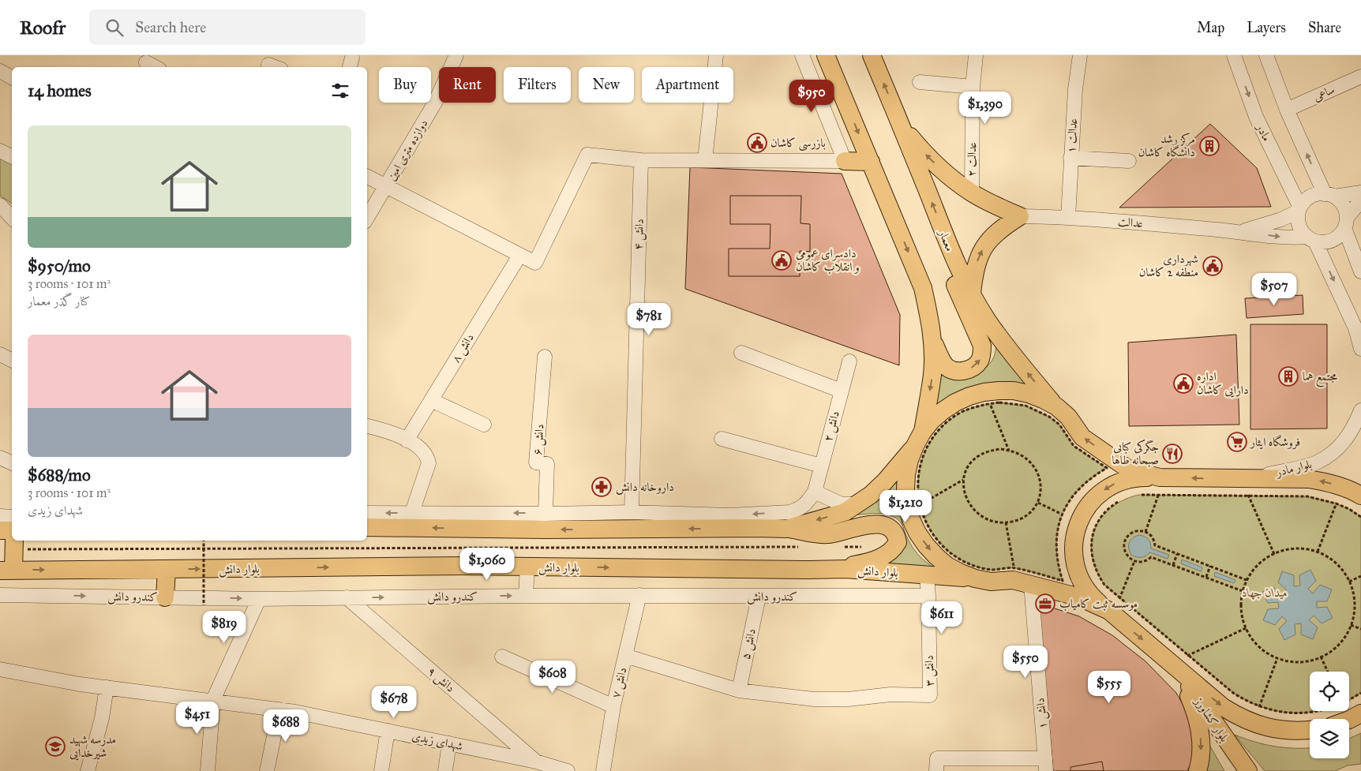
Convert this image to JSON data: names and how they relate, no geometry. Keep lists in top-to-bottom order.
{
  "streets": {
    "main road": ["معمار", "بلوار دانش", "بلوار کشاورز"],
    "street": [
      "ساعی",
      "مادر",
      "عدالت ۱",
      "دوازده متری امین",
      "عدالت ۲",
      "عدالت",
      "دانش ۴",
      "دانش ۸",
      "دانش ۲",
      "دانش ۶",
      "بلوار مادر",
      "کندرو دانش",
      "دانش ۵",
      "دانش ۳",
      "دانش ۹",
      "دانش ۷",
      "دانش ۱",
      "شهدای زیدی"
    ]
  },
  "crossings": [
    ["مادر", "عدالت"],
    ["عدالت ۱", "عدالت"],
    ["بلوار دانش", "دانش ۳"],
    ["کندرو دانش", "دانش ۵"],
    ["کندرو دانش", "دانش ۳"],
    ["کندرو دانش", "دانش ۹"],
    ["کندرو دانش", "دانش ۷"],
    ["دانش ۵", "دانش ۳"],
    ["دانش ۹", "شهدای زیدی"]
  ],
  "parks": ["میدان جهاد"],
  "places": {
    "public building": [
      "بازرسی کاشان",
      "دادسرای عمومی و انقلاب کاشان",
      "شهرداری منطفه 2 کاشان",
      "اداره دارایی کاشان"
    ],
    "building": ["مرکز رشد دانشگاه کاشان", "مجتمع هما"],
    "supermarket": ["فروشگاه ایثار"],
    "restaurant": ["جگرکی کبابی صبحانه طاها"],
    "pharmacy": ["داروخانه دانش"],
    "office": ["موسسه ثبت کامیاب"],
    "school or university": ["مدرسه شهید شیرخدایی"]
  },
  "page": {
    "header": "Roofr",
    "search": "Search here",
    "nav": ["Map", "Layers", "Share"],
    "chip": [
      "Buy",
      "Rent",
      "Filters",
      "New",
      "Apartment"
    ],
    "heading": "14 homes",
    "price": [
      "$950",
      "$1,390",
      "$507",
      "$781",
      "$1,210",
      "$1,060",
      "$611",
      "$819",
      "$550",
      "$608",
      "$555",
      "$678",
      "$451",
      "$688"
    ],
    "list": [
      {
        "name": "$950/mo",
        "note": "3 rooms · 101 m² · کنار گذر معمار"
      },
      {
        "name": "$688/mo",
        "note": "3 rooms · 101 m² · شهدای زیدی"
      }
    ]
  }
}
